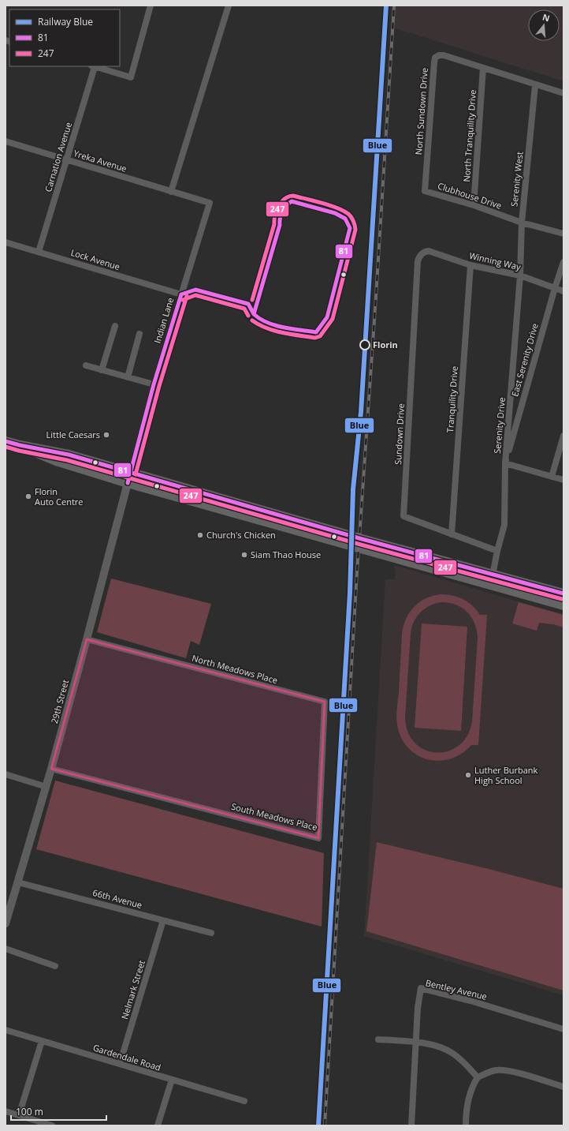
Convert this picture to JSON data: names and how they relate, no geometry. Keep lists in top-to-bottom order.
{
  "streets": {
    "street": [
      "North Sundown Drive",
      "North Tranquility Drive",
      "Carnation Avenue",
      "Yreka Avenue",
      "Serenity West",
      "Clubhouse Drive",
      "Lock Avenue",
      "Winning Way",
      "Indian Lane",
      "East Serenity Drive",
      "Tranquility Drive",
      "Serenity Drive",
      "Sundown Drive",
      "North Meadows Place",
      "29th Street",
      "South Meadows Place",
      "66th Avenue",
      "Nelmark Street",
      "Bentley Avenue",
      "Gardendale Road"
    ]
  },
  "crossings": [
    ["North Sundown Drive", "North Tranquility Drive"],
    ["North Sundown Drive", "Clubhouse Drive"],
    ["North Tranquility Drive", "Clubhouse Drive"],
    ["Carnation Avenue", "Yreka Avenue"],
    ["Carnation Avenue", "Lock Avenue"],
    ["Yreka Avenue", "Indian Lane"],
    ["Serenity West", "Clubhouse Drive"],
    ["Serenity West", "Winning Way"],
    ["Serenity West", "Serenity Drive"],
    ["Lock Avenue", "Indian Lane"],
    ["Winning Way", "East Serenity Drive"],
    ["Winning Way", "Tranquility Drive"],
    ["Winning Way", "Serenity Drive"],
    ["Winning Way", "Sundown Drive"],
    ["Indian Lane", "29th Street"],
    ["East Serenity Drive", "Serenity Drive"],
    ["Tranquility Drive", "Sundown Drive"],
    ["Serenity Drive", "Sundown Drive"],
    ["North Meadows Place", "29th Street"],
    ["North Meadows Place", "South Meadows Place"],
    ["29th Street", "South Meadows Place"],
    ["29th Street", "66th Avenue"],
    ["66th Avenue", "Nelmark Street"],
    ["Nelmark Street", "Gardendale Road"]
  ],
  "places": [
    "Florin",
    "Little Caesars",
    "Florin Auto Centre",
    "Church's Chicken",
    "Siam Thao House",
    "Luther Burbank High School"
  ],
  "lines": ["rail line Blue", "transit line 247", "transit line 81"],
  "legend": ["Railway Blue", "81", "247"],
  "scale_bar": "100 m",
  "north": "top"
}
